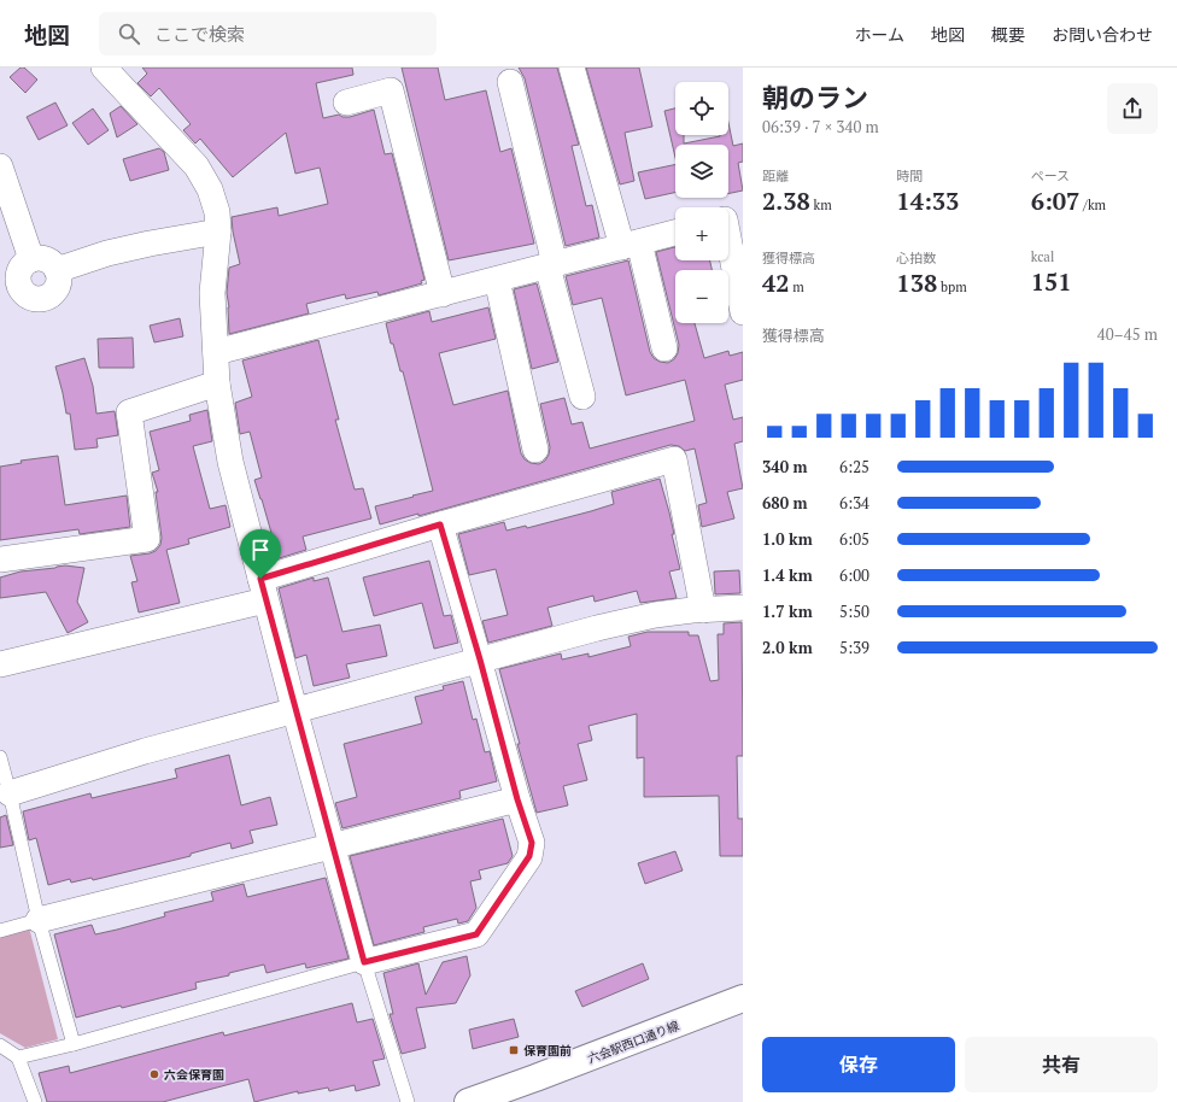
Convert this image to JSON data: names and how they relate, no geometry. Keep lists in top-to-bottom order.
{
  "streets": {
    "street": ["六会駅西口通り線"]
  },
  "places": {
    "transit": ["保育園前"],
    "other": ["六会保育園"]
  },
  "page": {
    "header": "地図",
    "search": "ここで検索",
    "nav": [
      "ホーム",
      "地図",
      "概要",
      "お問い合わせ"
    ],
    "heading": ["朝のラン", "06:39 · 7 × 340 m"],
    "map_buttons": ["+", "−"],
    "stats": [
      ["距離", "2.38 km"],
      ["時間", "14:33"],
      ["ペース", "6:07 /km"],
      ["獲得標高", "42 m"],
      ["心拍数", "138 bpm"],
      ["kcal", "151"]
    ],
    "chart": ["獲得標高", "40–45 m"],
    "list": [
      {
        "name": "340 m",
        "note": "6:25"
      },
      {
        "name": "680 m",
        "note": "6:34"
      },
      {
        "name": "1.0 km",
        "note": "6:05"
      },
      {
        "name": "1.4 km",
        "note": "6:00"
      },
      {
        "name": "1.7 km",
        "note": "5:50"
      },
      {
        "name": "2.0 km",
        "note": "5:39"
      }
    ],
    "buttons": ["保存", "共有"]
  }
}
